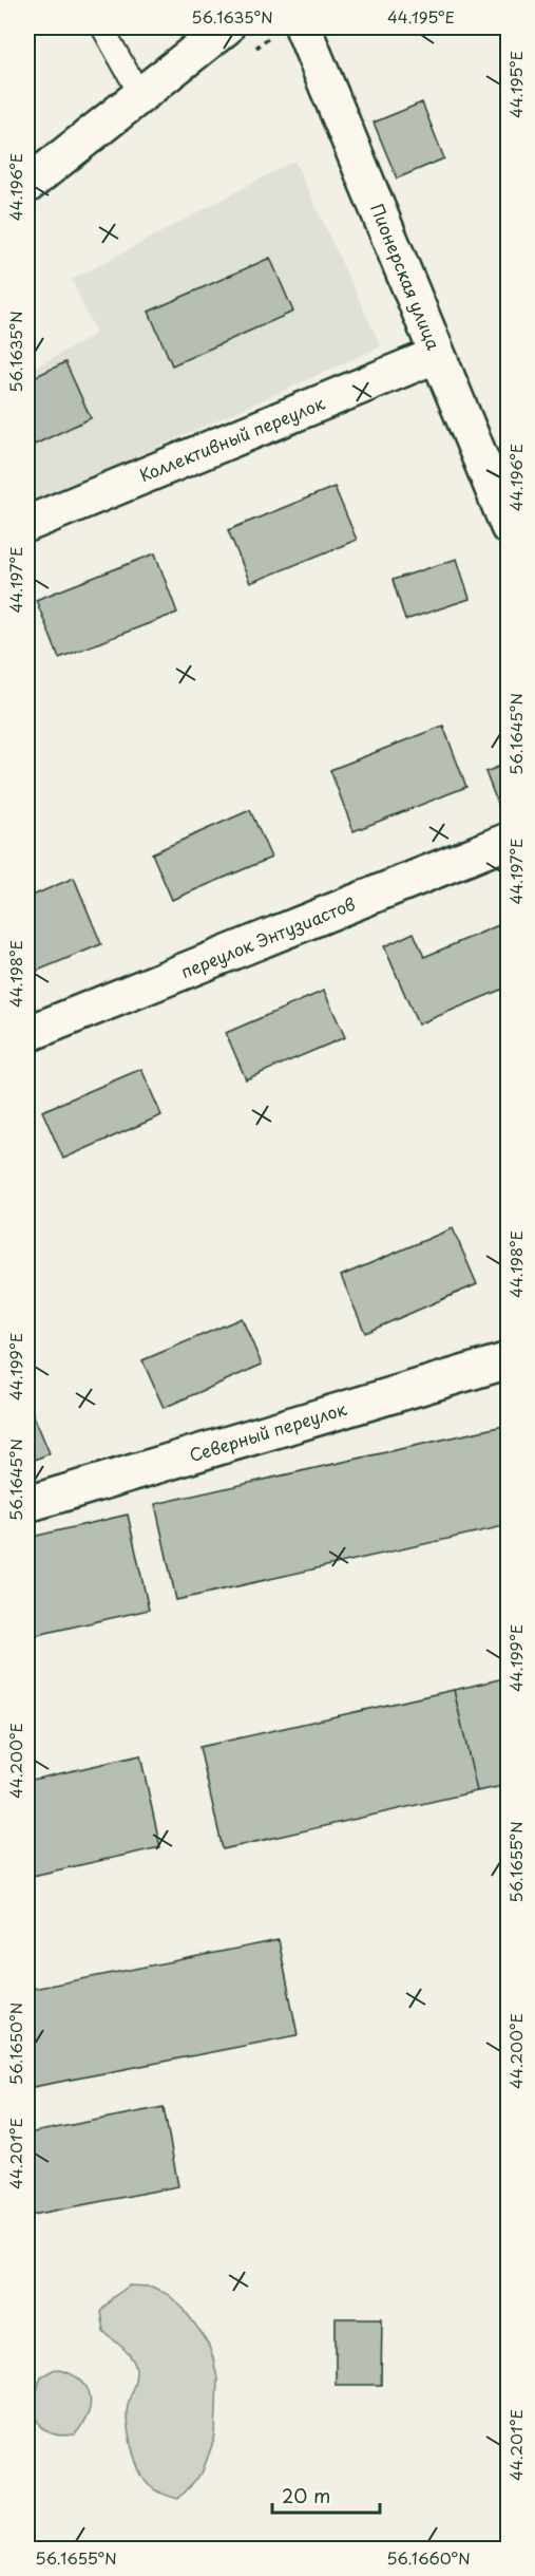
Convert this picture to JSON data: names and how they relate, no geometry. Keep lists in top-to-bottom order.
{
  "streets": {
    "street": [
      "Пионерская улица",
      "Коллективный переулок",
      "переулок Энтузиастов",
      "Северный переулок"
    ]
  },
  "crossings": [
    ["Пионерская улица", "Коллективный переулок"]
  ],
  "scale_bar": "20 m",
  "coordinates": [
    "56.1635°N",
    "44.195°E",
    "44.196°E",
    "44.197°E",
    "56.1645°N",
    "44.198°E",
    "44.199°E",
    "44.200°E",
    "56.1655°N",
    "56.1650°N",
    "44.201°E",
    "56.1660°N"
  ]
}
